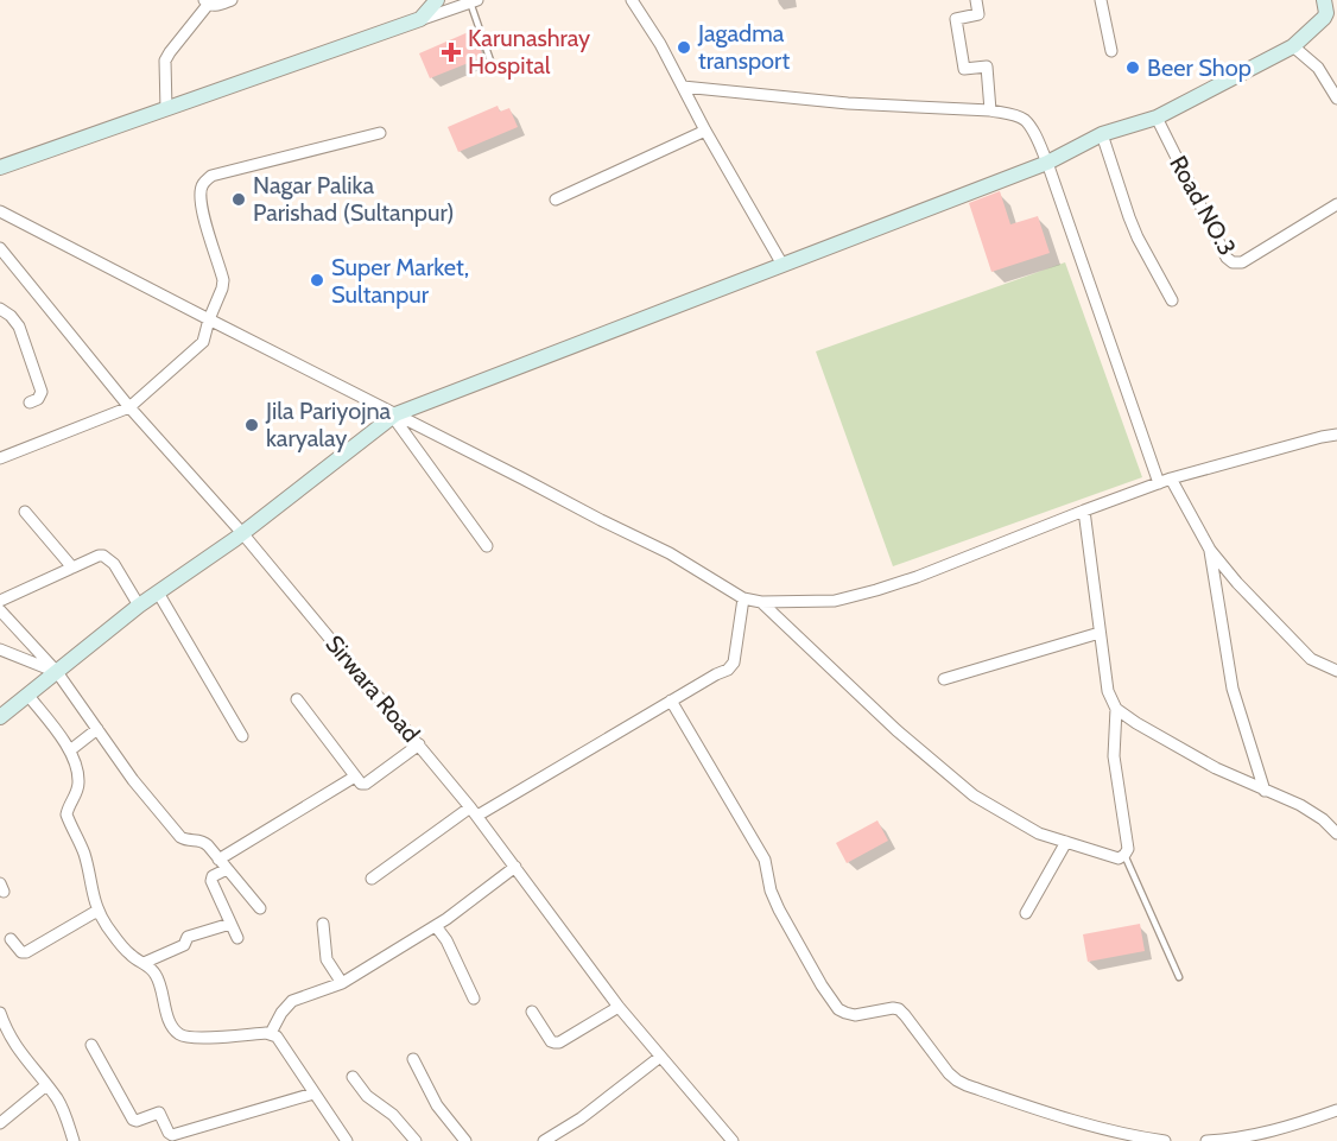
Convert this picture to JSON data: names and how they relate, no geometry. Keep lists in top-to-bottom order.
{
  "streets": {
    "street": ["Road NO.3", "Sirwara Road"]
  },
  "places": {
    "other": [
      "Jagadma transport",
      "Beer Shop",
      "Nagar Palika Parishad (Sultanpur)",
      "Super Market, Sultanpur",
      "Jila Pariyojna karyalay"
    ],
    "health": ["Karunashray Hospital"]
  }
}
